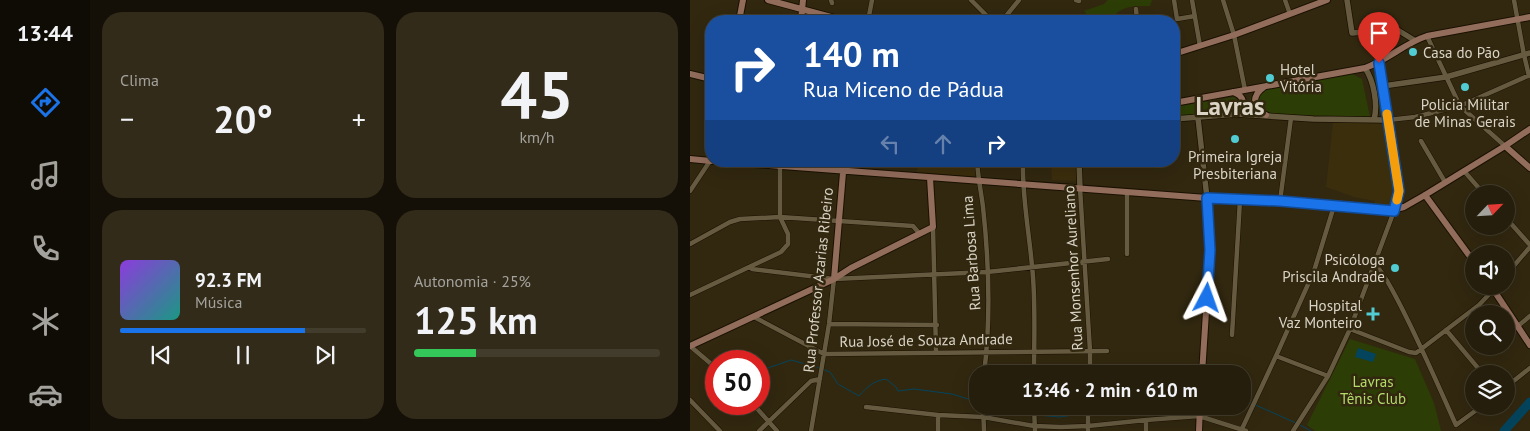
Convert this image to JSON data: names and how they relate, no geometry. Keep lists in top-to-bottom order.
{
  "streets": {
    "main road": ["Rua Professor Azarias Ribeiro"],
    "street": ["Rua Barbosa Lima", "Rua Monsenhor Aureliano", "Rua José de Souza Andrade"]
  },
  "crossings": [
    ["Rua Barbosa Lima", "Rua José de Souza Andrade"],
    ["Rua Monsenhor Aureliano", "Rua José de Souza Andrade"],
    ["Rua Professor Azarias Ribeiro", "Rua José de Souza Andrade"]
  ],
  "districts": ["Lavras"],
  "parks": ["Lavras Tênis Club"],
  "places": {
    "other": [
      "Casa do Pão",
      "Hotel Vitória",
      "Policia Militar de Minas Gerais",
      "Primeira Igreja Presbiteriana",
      "Psicóloga Priscila Andrade"
    ],
    "health": ["Hospital Vaz Monteiro"]
  },
  "north": "top right",
  "page": {
    "tabs": "13:44",
    "tile": [
      "Clima",
      ["45", "km/h"],
      ["Autonomia · 25%", "125 km"]
    ],
    "turn": ["140 m", "Rua Miceno de Pádua"],
    "heat": ["−", "20°", "+"],
    "song": ["92.3 FM", "Música"],
    "limit": "50",
    "trip": "13:46 · 2 min · 610 m"
  }
}
